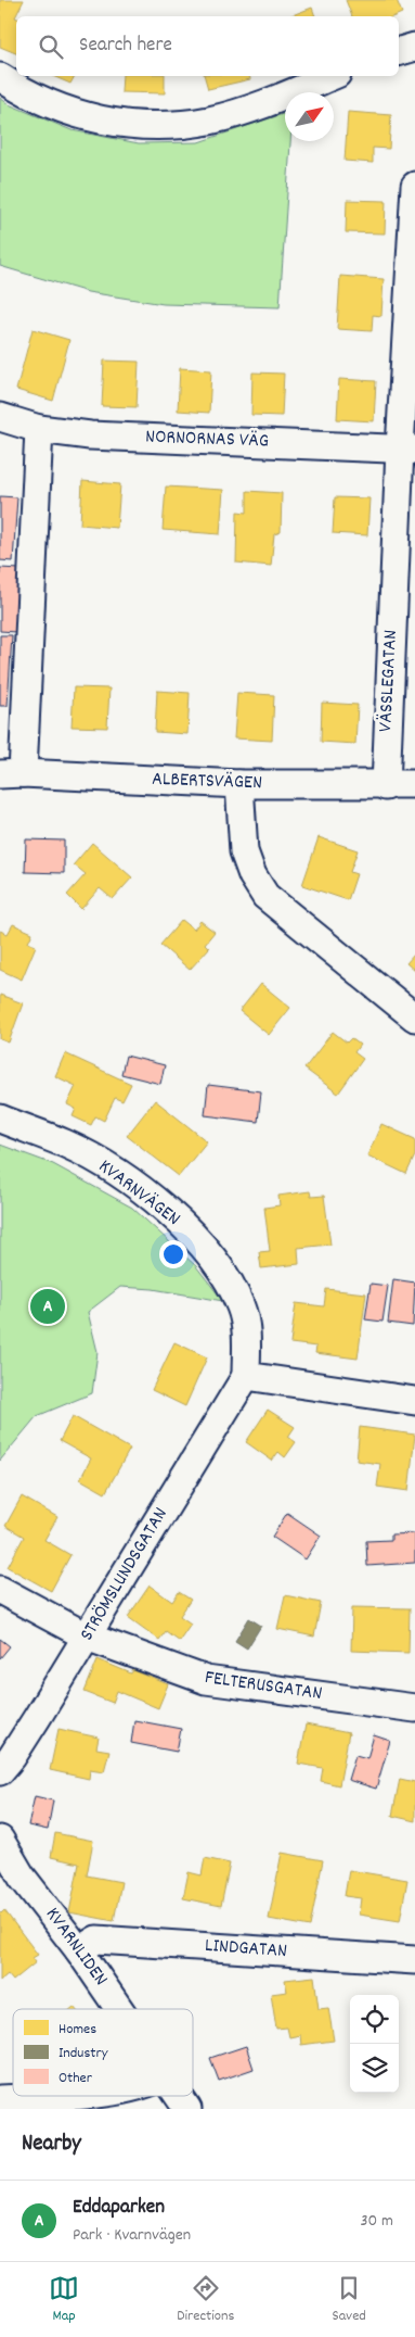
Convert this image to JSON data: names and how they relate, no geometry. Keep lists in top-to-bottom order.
{
  "streets": {
    "street": [
      "NORNORNAS VÄG",
      "VÄSSLEGATAN",
      "ALBERTSVÄGEN",
      "KVARNVÄGEN",
      "STRÖMSLUNDSGATAN",
      "FELTERUSGATAN",
      "KVARNLIDEN",
      "LINDGATAN"
    ]
  },
  "crossings": [
    ["NORNORNAS VÄG", "VÄSSLEGATAN"],
    ["VÄSSLEGATAN", "ALBERTSVÄGEN"],
    ["KVARNVÄGEN", "STRÖMSLUNDSGATAN"],
    ["STRÖMSLUNDSGATAN", "FELTERUSGATAN"],
    ["KVARNLIDEN", "LINDGATAN"]
  ],
  "legend": ["Homes", "Industry", "Other"],
  "north": "top right",
  "page": {
    "search": "Search here",
    "pins": "A",
    "heading": "Nearby",
    "list": [
      {
        "mark": "A",
        "name": "Eddaparken",
        "note": "Park · Kvarnvägen",
        "value": "30 m"
      }
    ],
    "nav": ["Map", "Directions", "Saved"]
  }
}
